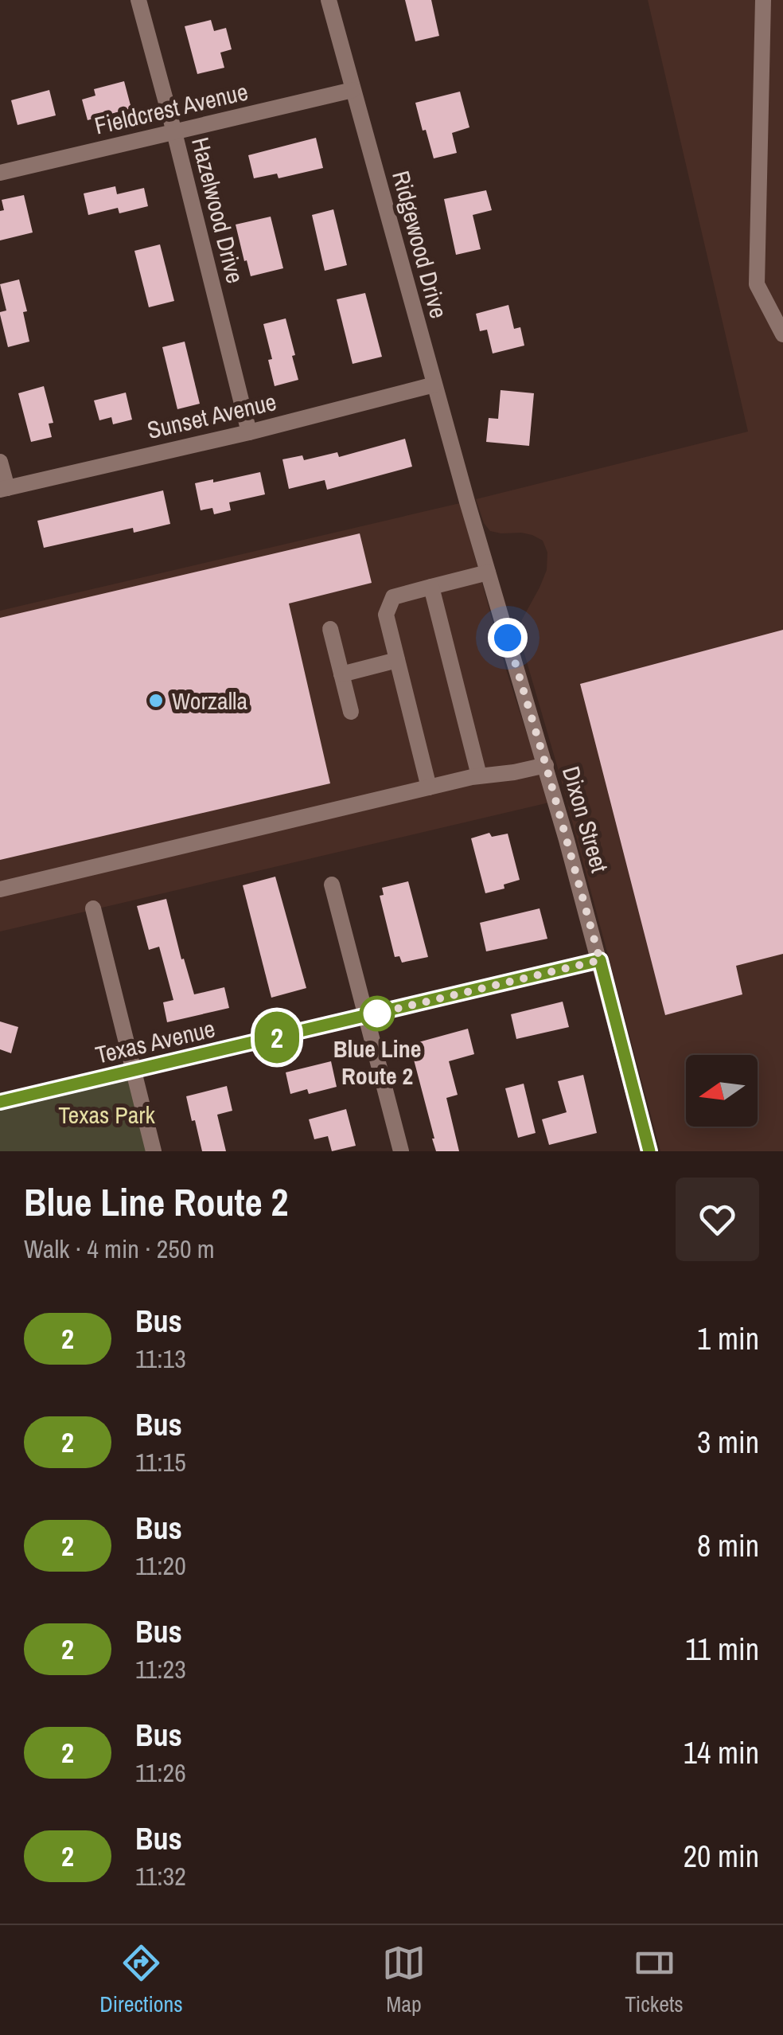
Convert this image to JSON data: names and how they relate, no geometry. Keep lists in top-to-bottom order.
{
  "streets": {
    "street": [
      "Fieldcrest Avenue",
      "Hazelwood Drive",
      "Ridgewood Drive",
      "Sunset Avenue",
      "Dixon Street",
      "Texas Avenue"
    ]
  },
  "crossings": [
    ["Fieldcrest Avenue", "Hazelwood Drive"],
    ["Fieldcrest Avenue", "Ridgewood Drive"],
    ["Hazelwood Drive", "Sunset Avenue"],
    ["Ridgewood Drive", "Sunset Avenue"],
    ["Ridgewood Drive", "Dixon Street"],
    ["Dixon Street", "Texas Avenue"]
  ],
  "parks": ["Texas Park"],
  "places": ["Worzalla", "Blue Line Route 2"],
  "lines": ["bus line 2"],
  "north": "left",
  "page": {
    "on_map": "2",
    "heading": ["Blue Line Route 2", "Walk · 4 min · 250 m"],
    "list": [
      {
        "mark": "2",
        "name": "Bus",
        "note": "11:13",
        "value": "1 min"
      },
      {
        "mark": "2",
        "name": "Bus",
        "note": "11:15",
        "value": "3 min"
      },
      {
        "mark": "2",
        "name": "Bus",
        "note": "11:20",
        "value": "8 min"
      },
      {
        "mark": "2",
        "name": "Bus",
        "note": "11:23",
        "value": "11 min"
      },
      {
        "mark": "2",
        "name": "Bus",
        "note": "11:26",
        "value": "14 min"
      },
      {
        "mark": "2",
        "name": "Bus",
        "note": "11:32",
        "value": "20 min"
      }
    ],
    "tabs": ["Directions", "Map", "Tickets"]
  }
}
